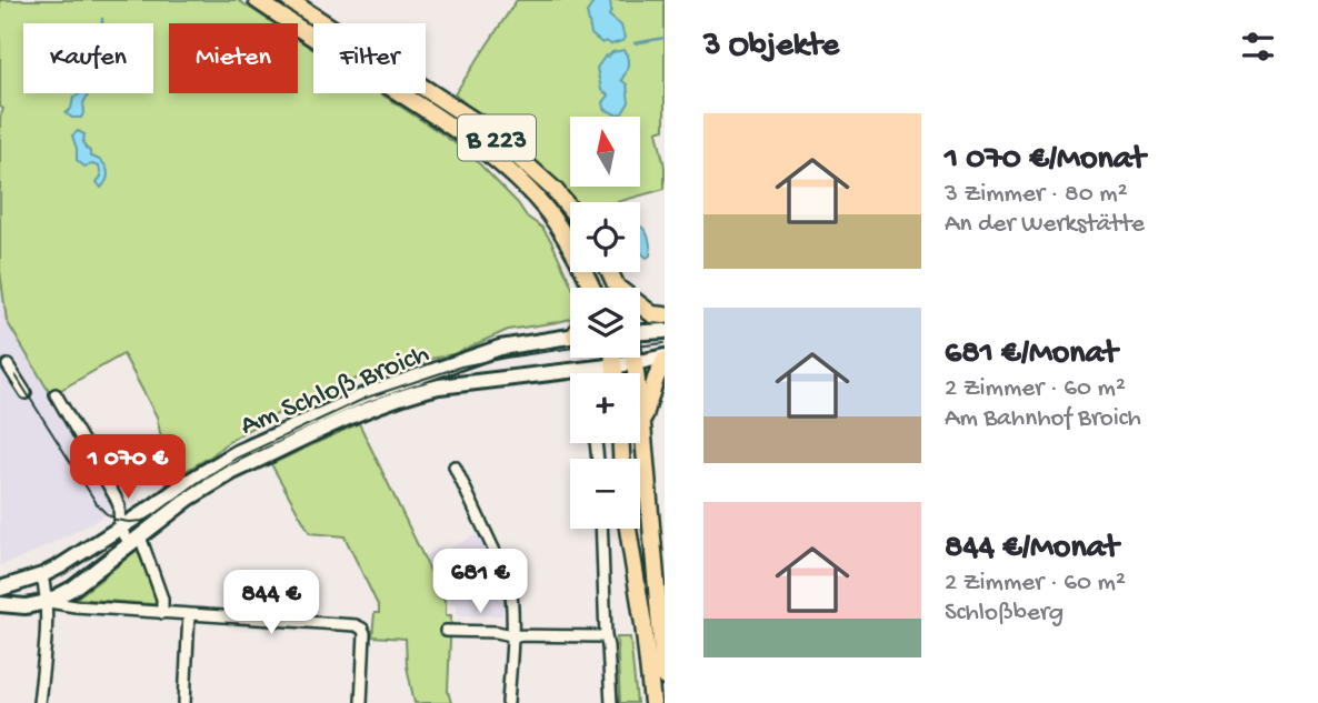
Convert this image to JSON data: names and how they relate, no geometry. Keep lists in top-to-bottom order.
{
  "streets": {
    "main road": ["B 223", "Am Schloß Broich"]
  },
  "north": "top",
  "page": {
    "heading": "3 Objekte",
    "chip": ["Kaufen", "Mieten", "Filter"],
    "list": [
      {
        "name": "1 070 €/Monat",
        "note": "3 Zimmer · 80 m² · An der Werkstätte"
      },
      {
        "name": "681 €/Monat",
        "note": "2 Zimmer · 60 m² · Am Bahnhof Broich"
      },
      {
        "name": "844 €/Monat",
        "note": "2 Zimmer · 60 m² · Schloßberg"
      }
    ],
    "map_buttons": ["+", "−"],
    "price": ["1 070 €", "681 €", "844 €"]
  }
}
